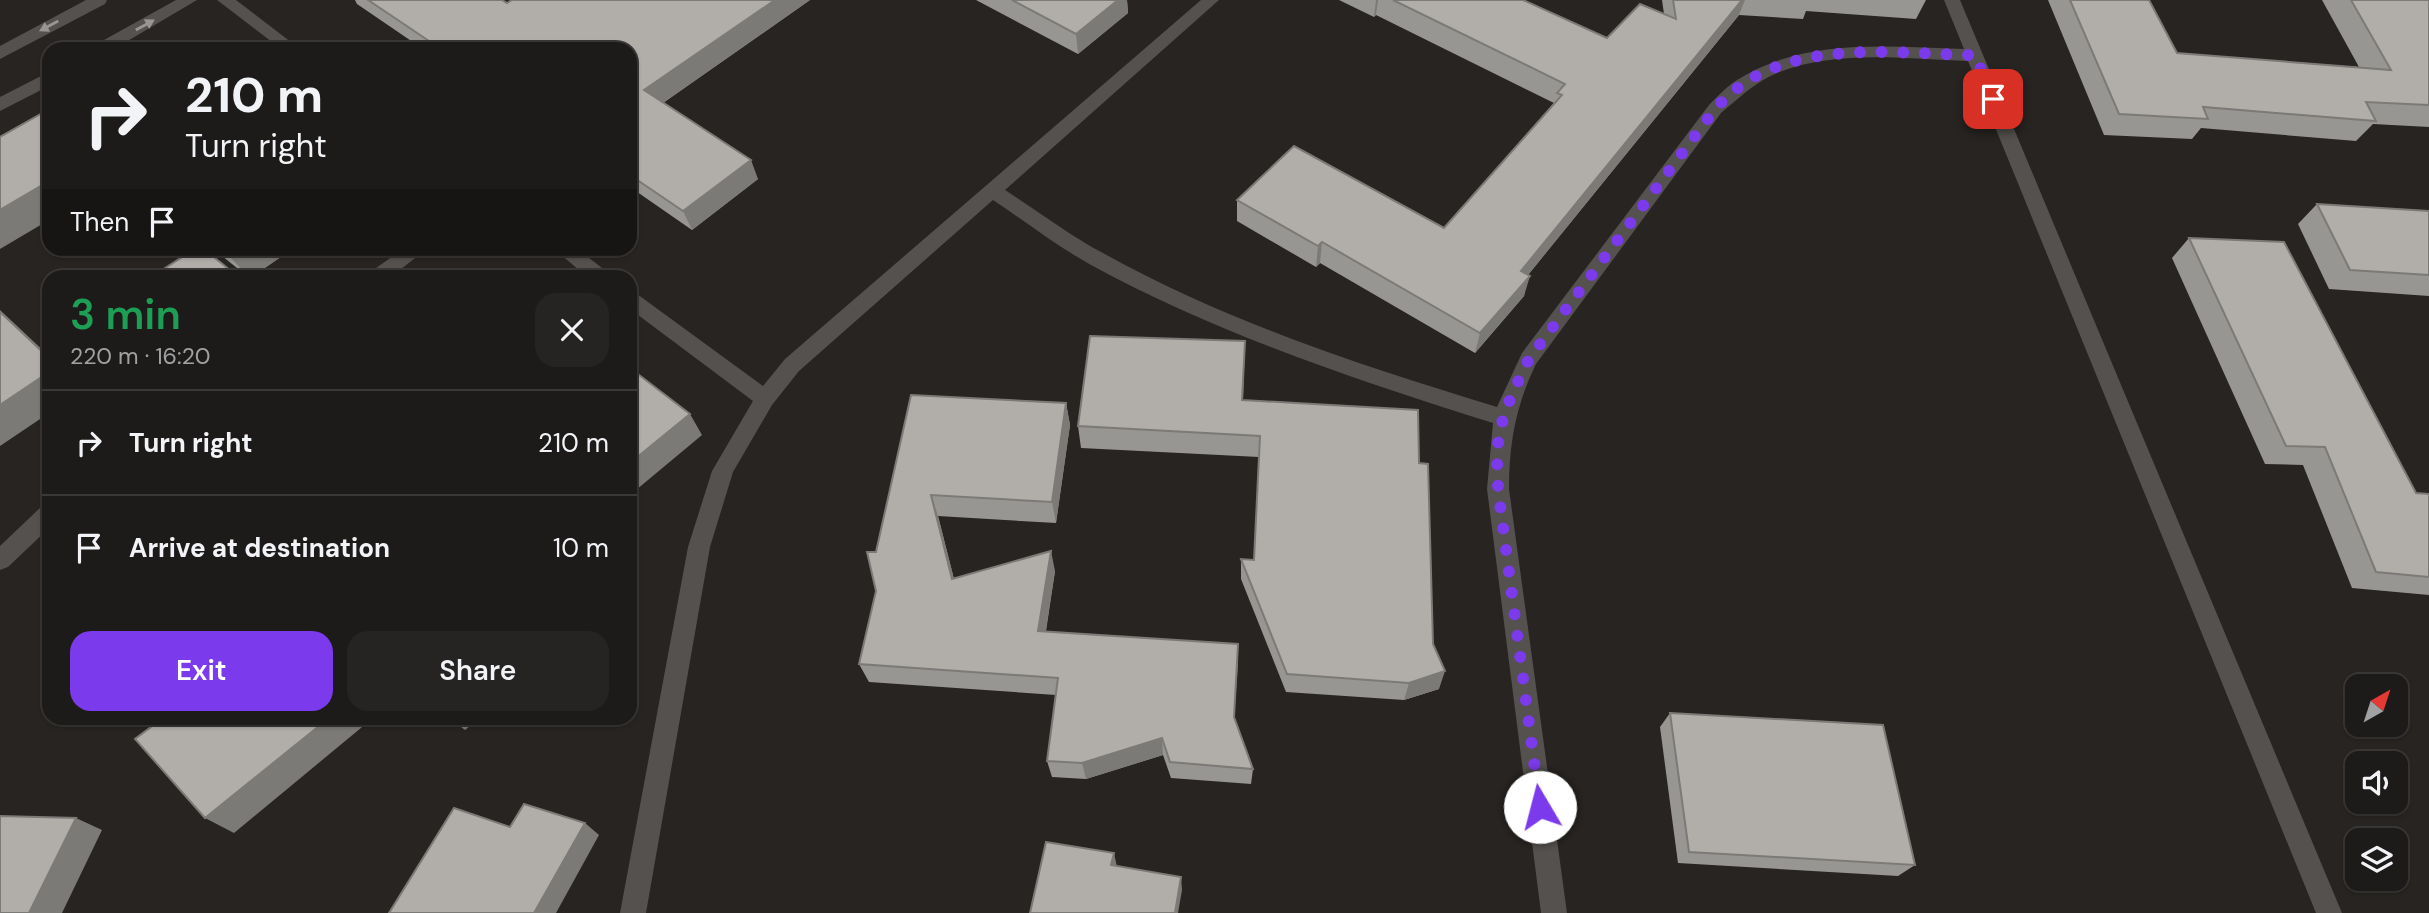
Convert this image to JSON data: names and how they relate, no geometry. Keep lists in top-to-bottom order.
{
  "north": "top right",
  "page": {
    "turn": ["210 m", "Turn right"],
    "then": "Then",
    "heading": ["3 min", "220 m · 16:20"],
    "list": [
      {
        "name": "Turn right",
        "value": "210 m"
      },
      {
        "name": "Arrive at destination",
        "value": "10 m"
      }
    ],
    "buttons": ["Exit", "Share"]
  }
}
